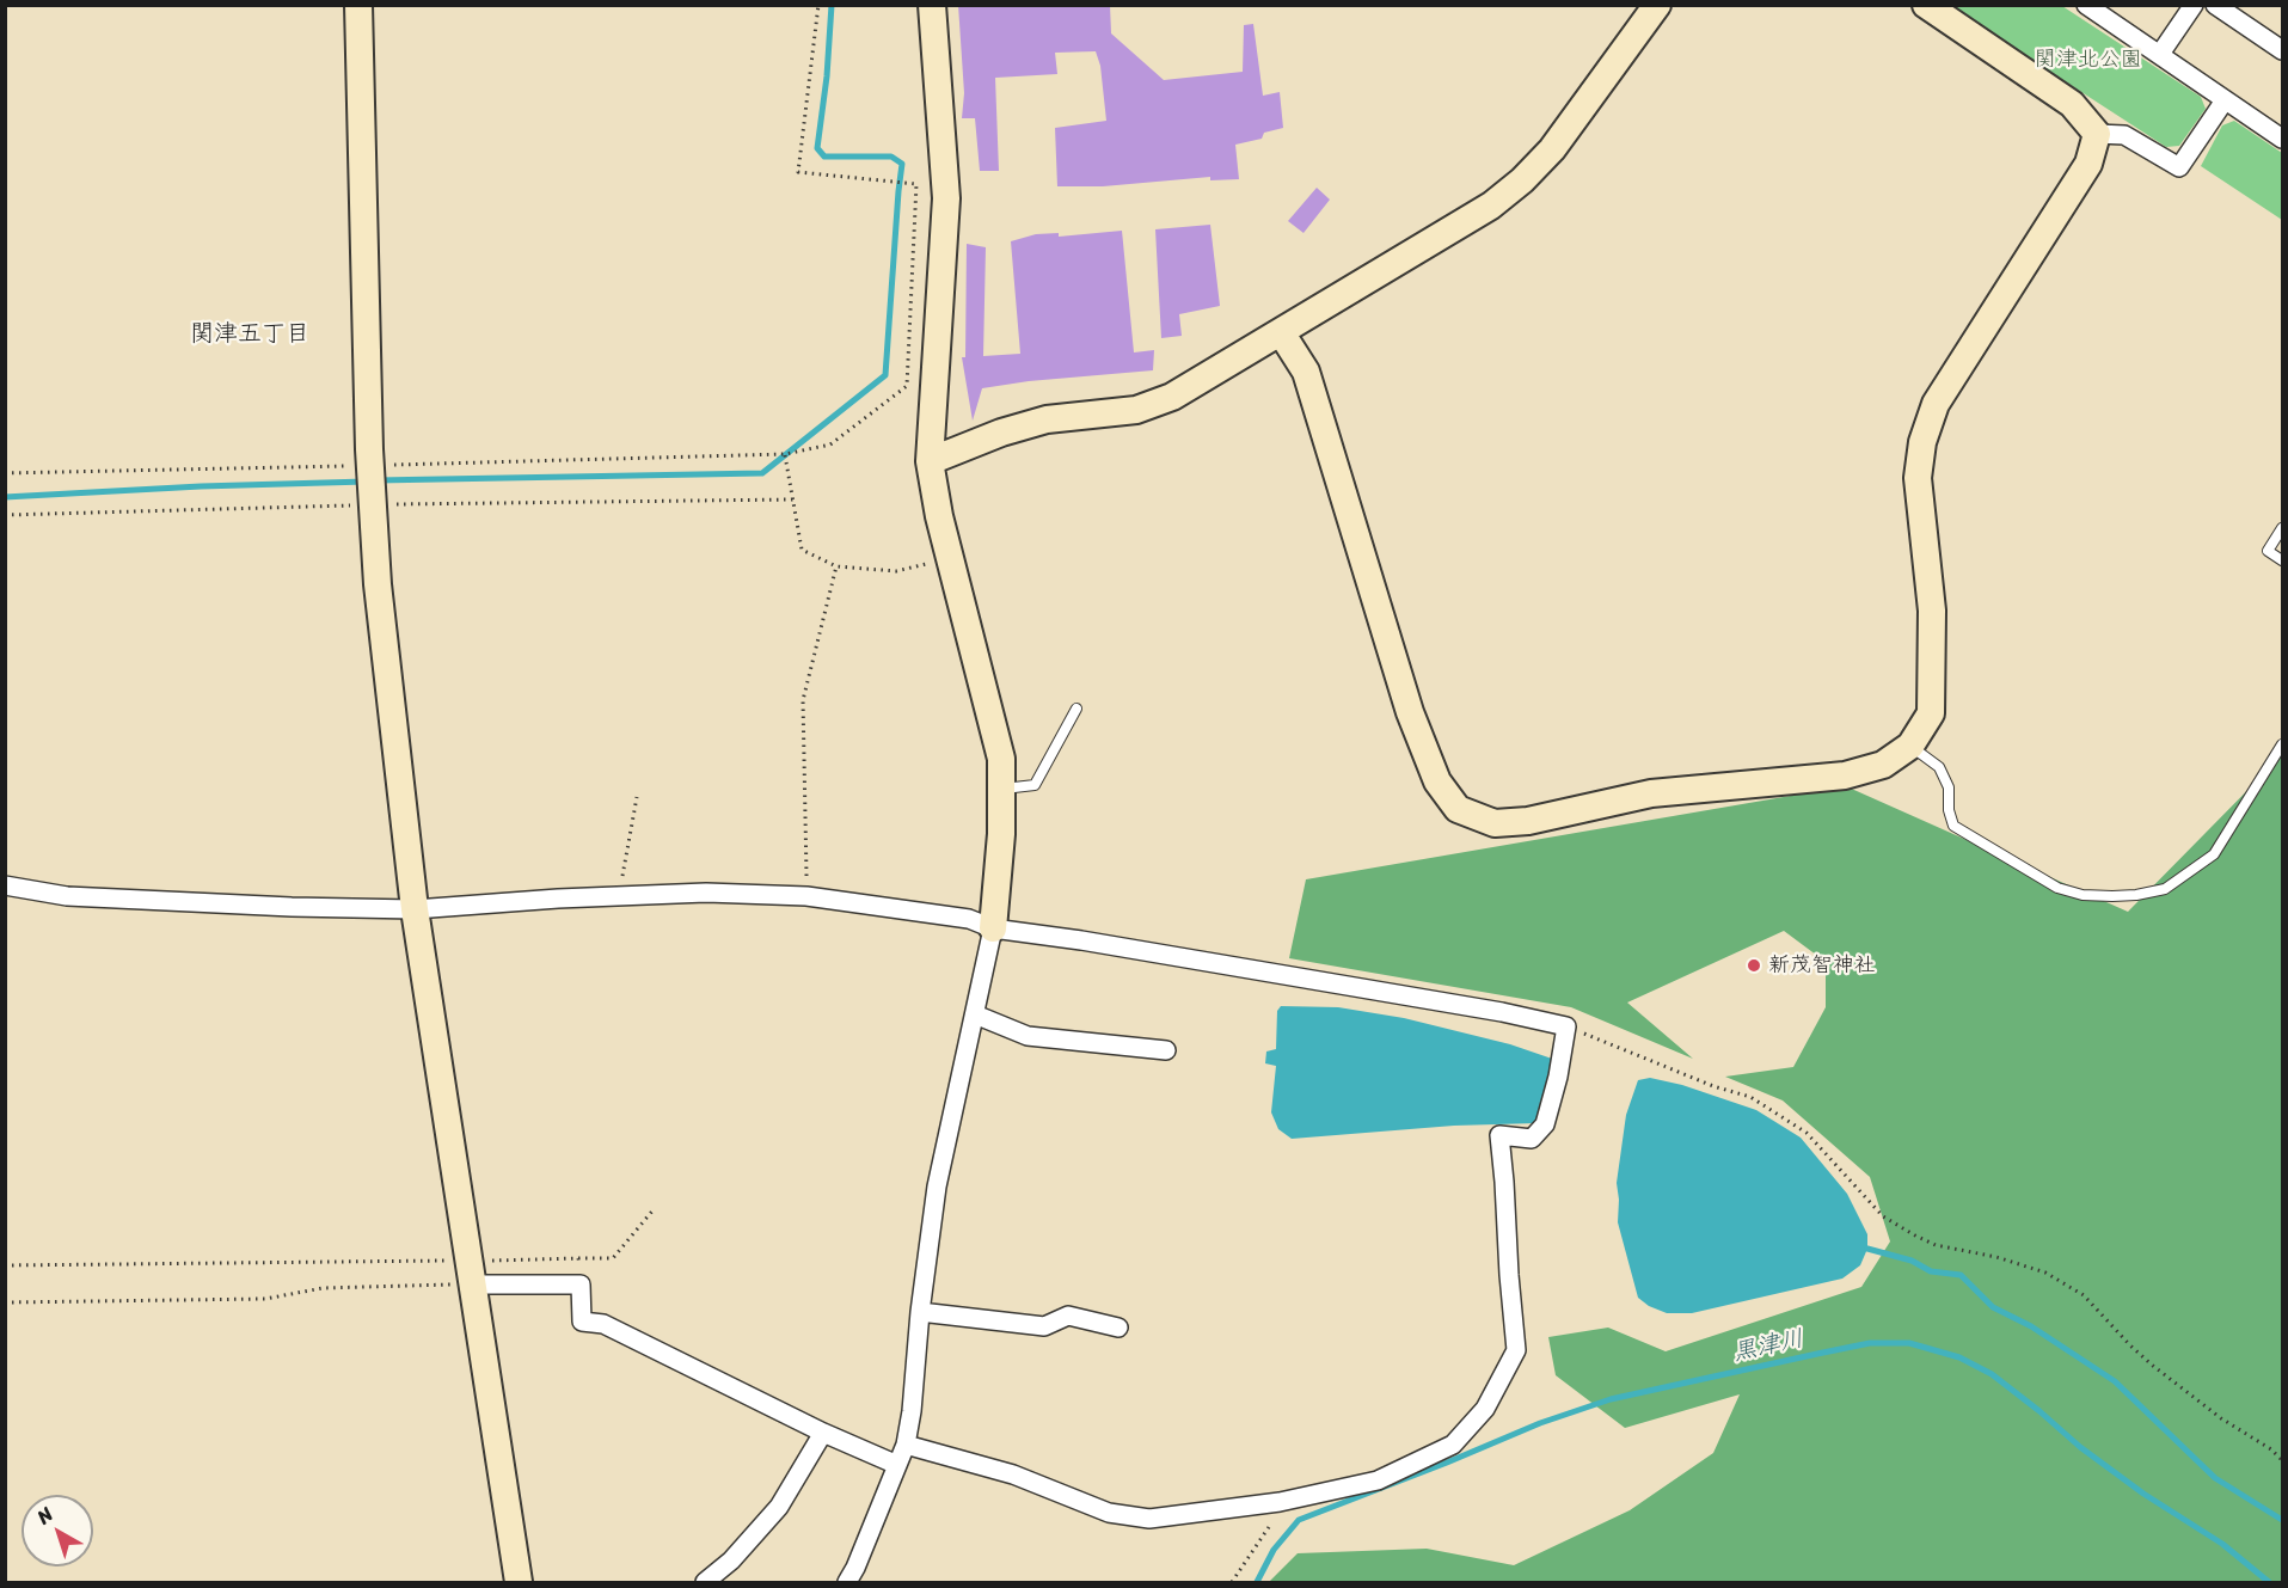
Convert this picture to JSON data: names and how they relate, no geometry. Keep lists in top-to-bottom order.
{
  "districts": ["関津五丁目"],
  "water": ["黒津川"],
  "parks": ["関津北公園"],
  "places": ["新茂智神社"],
  "north": "top left"
}
